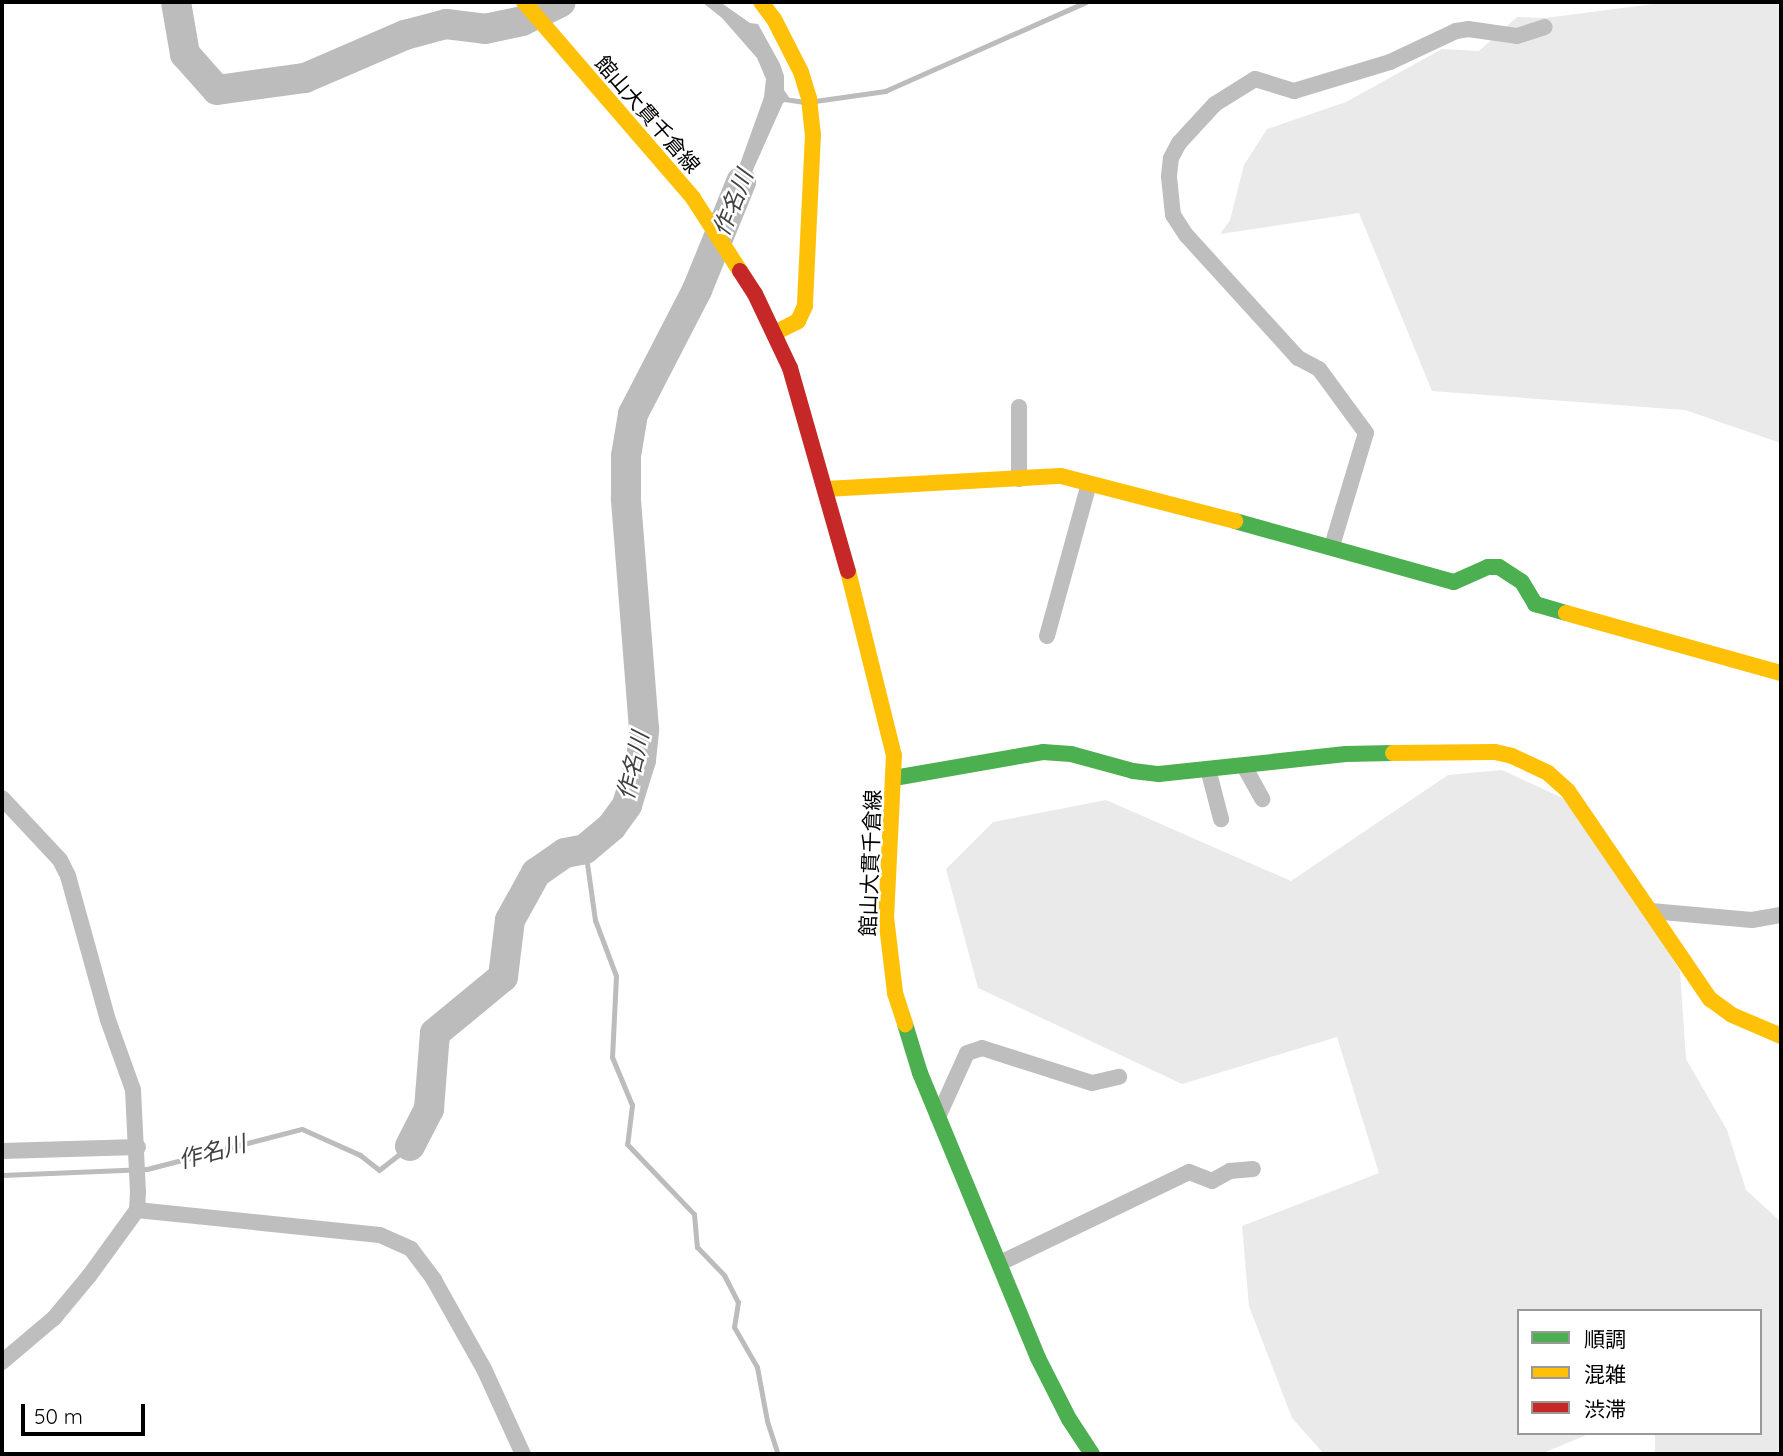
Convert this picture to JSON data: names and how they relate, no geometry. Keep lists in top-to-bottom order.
{
  "streets": {
    "street": ["館山大貫千倉線"]
  },
  "water": ["作名川"],
  "legend": ["順調", "混雑", "渋滞"],
  "scale_bar": "50 m"
}
